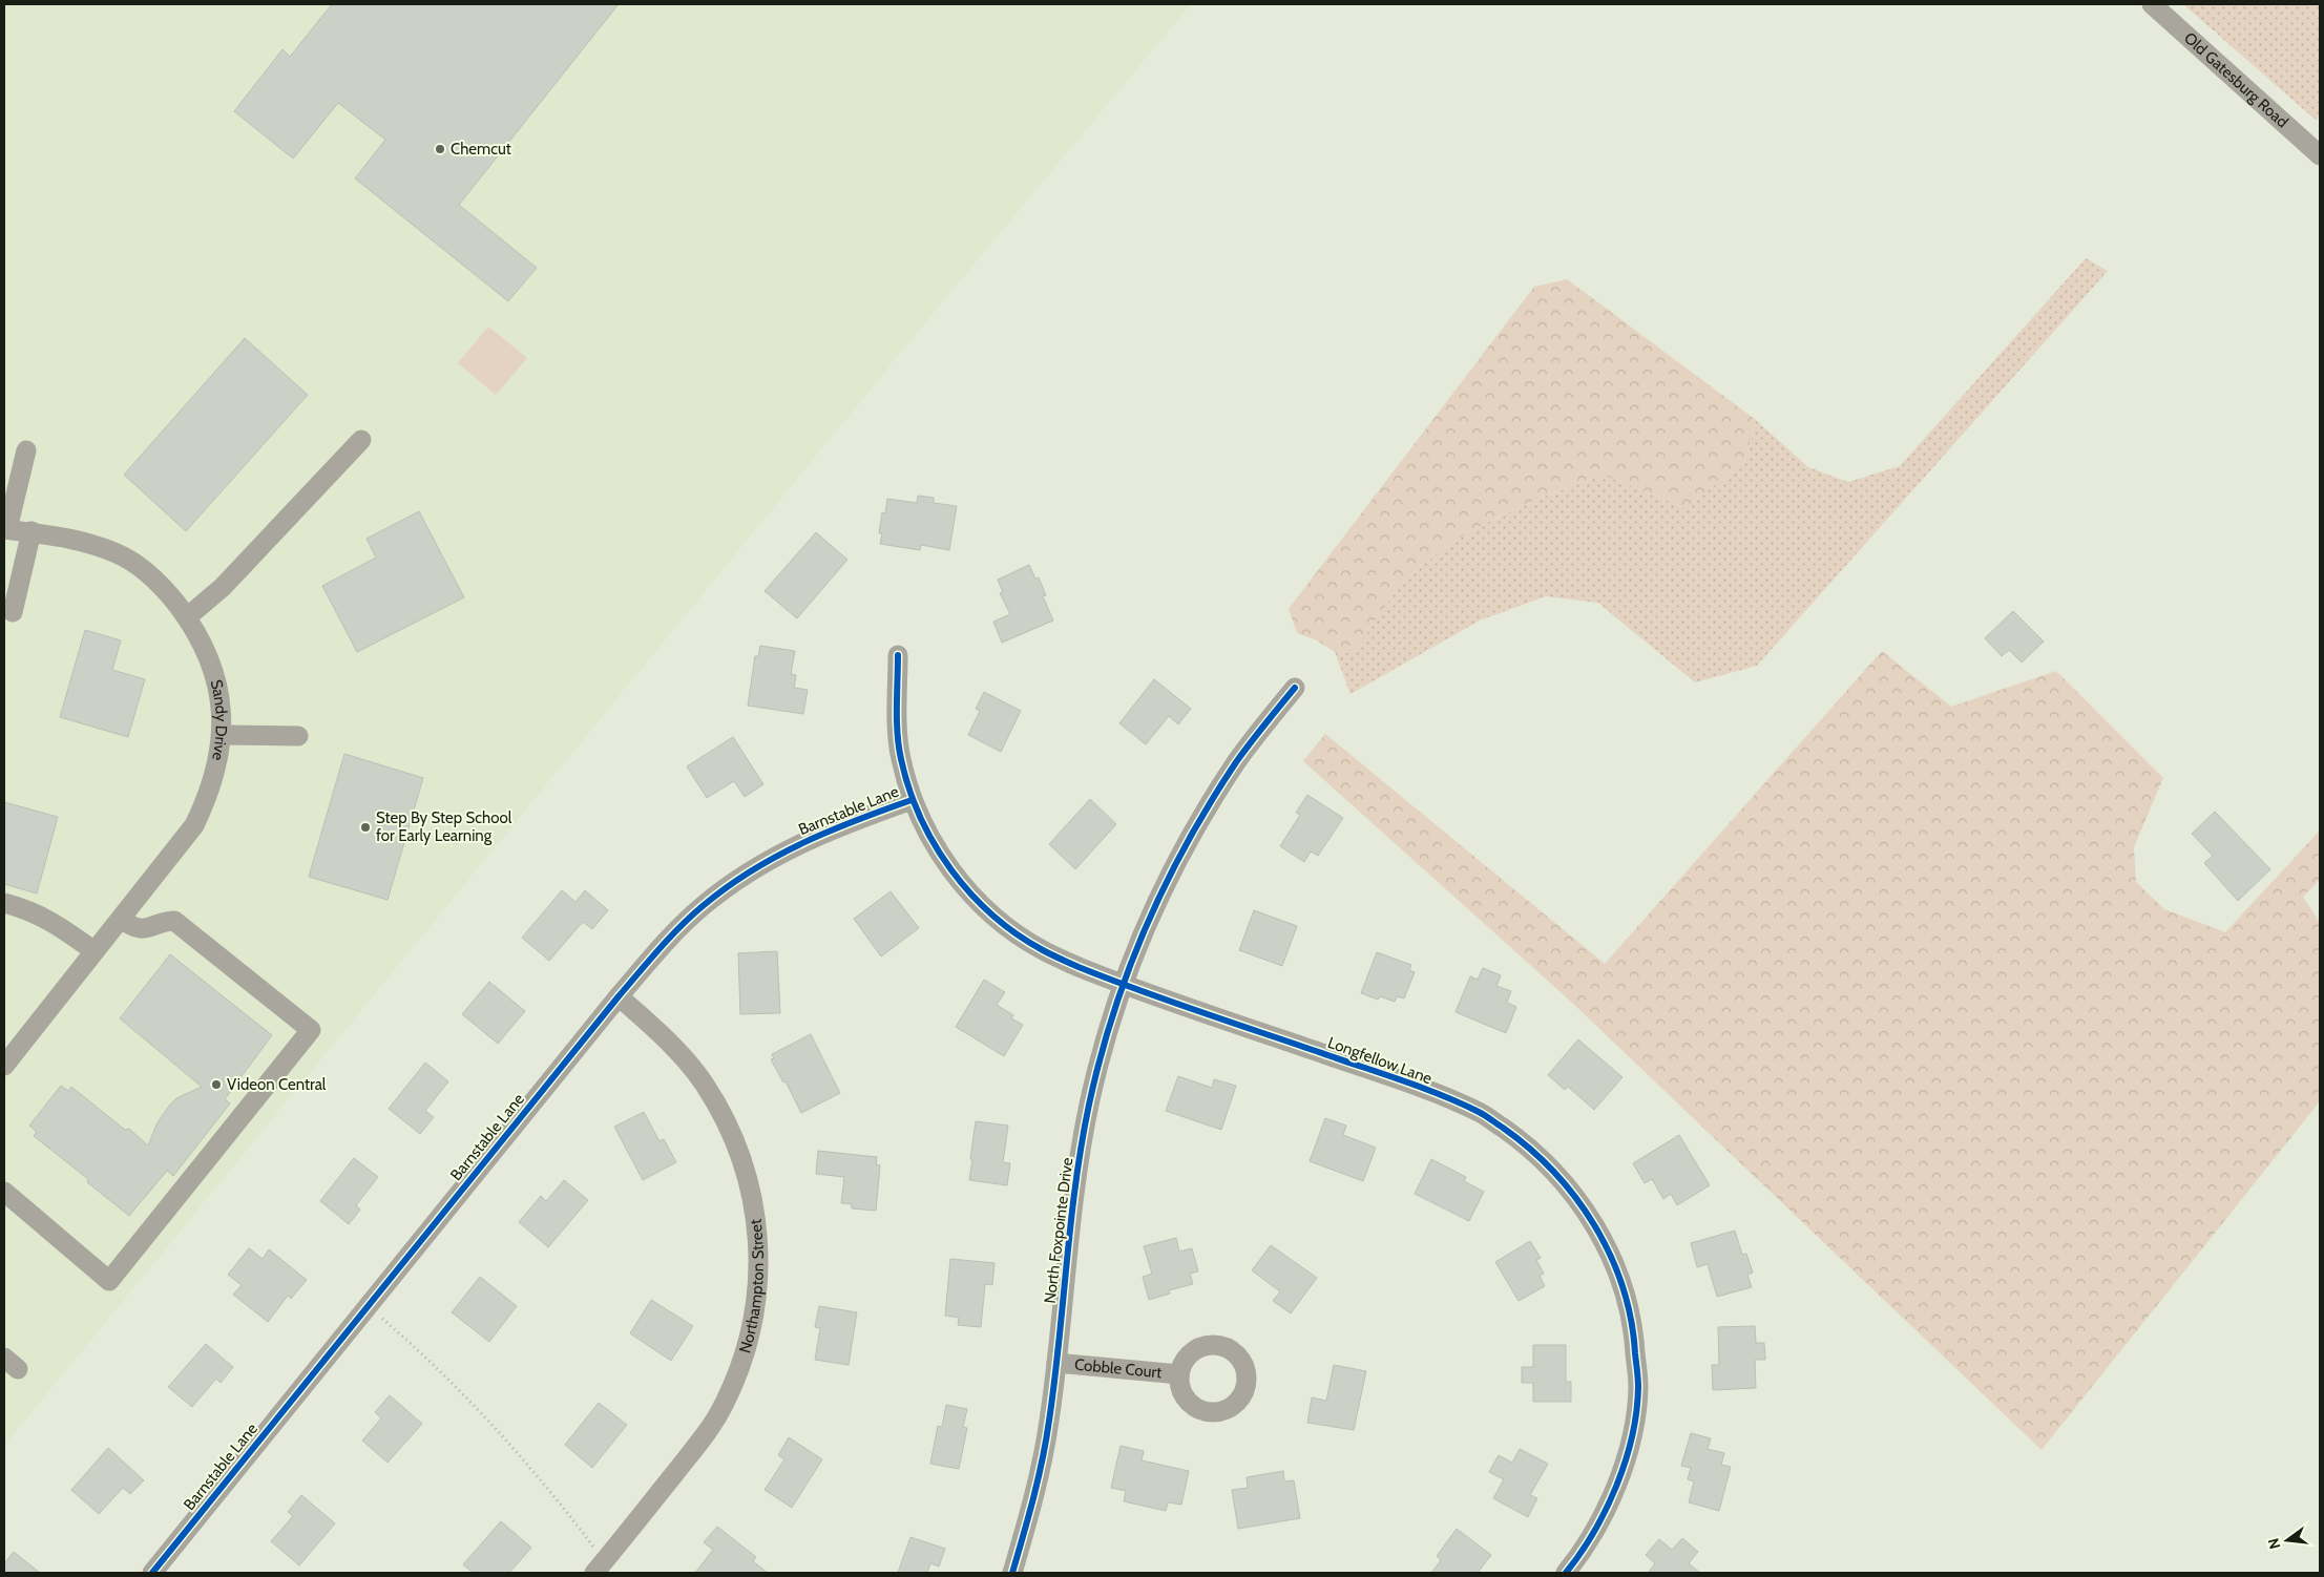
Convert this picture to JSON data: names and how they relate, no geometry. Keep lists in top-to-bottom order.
{
  "streets": {
    "street": [
      "Old Gatesburg Road",
      "Sandy Drive",
      "Barnstable Lane",
      "Longfellow Lane",
      "North Foxpointe Drive",
      "Northampton Street",
      "Cobble Court"
    ]
  },
  "crossings": [
    ["Barnstable Lane", "Longfellow Lane"],
    ["Barnstable Lane", "Northampton Street"],
    ["Longfellow Lane", "North Foxpointe Drive"],
    ["North Foxpointe Drive", "Cobble Court"]
  ],
  "places": ["Chemcut", "Step By Step School for Early Learning", "Videon Central"],
  "north": "left"
}
